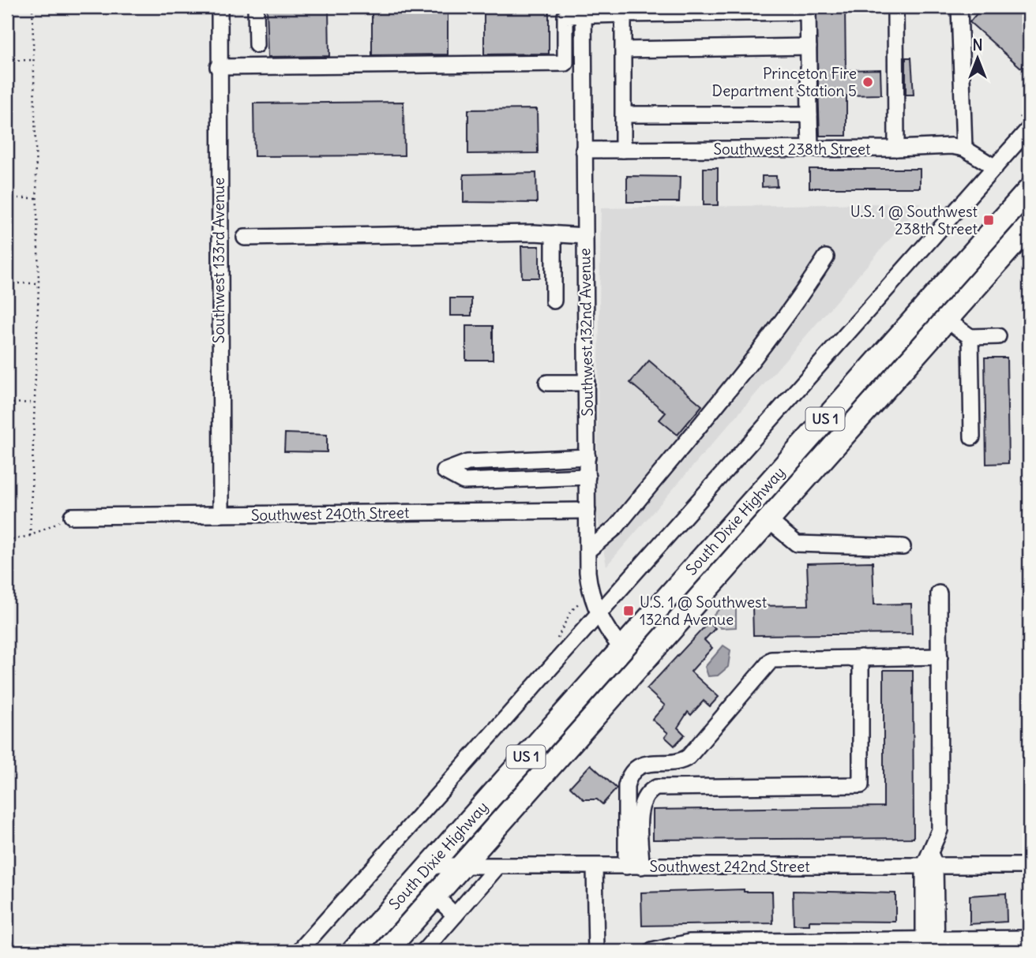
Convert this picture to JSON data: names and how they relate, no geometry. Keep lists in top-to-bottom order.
{
  "streets": {
    "highway": ["US 1", "South Dixie Highway"],
    "street": [
      "Southwest 238th Street",
      "Southwest 133rd Avenue",
      "Southwest 132nd Avenue",
      "Southwest 240th Street",
      "Southwest 242nd Street"
    ]
  },
  "crossings": [
    ["Southwest 238th Street", "Southwest 132nd Avenue"],
    ["Southwest 133rd Avenue", "Southwest 240th Street"],
    ["Southwest 132nd Avenue", "Southwest 240th Street"],
    ["Southwest 132nd Avenue", "South Dixie Highway"],
    ["South Dixie Highway", "Southwest 242nd Street"]
  ],
  "places": {
    "other": ["Princeton Fire Department Station 5"],
    "transit": ["U.S. 1 @ Southwest 238th Street", "U.S. 1 @ Southwest 132nd Avenue"]
  },
  "north": "top"
}
